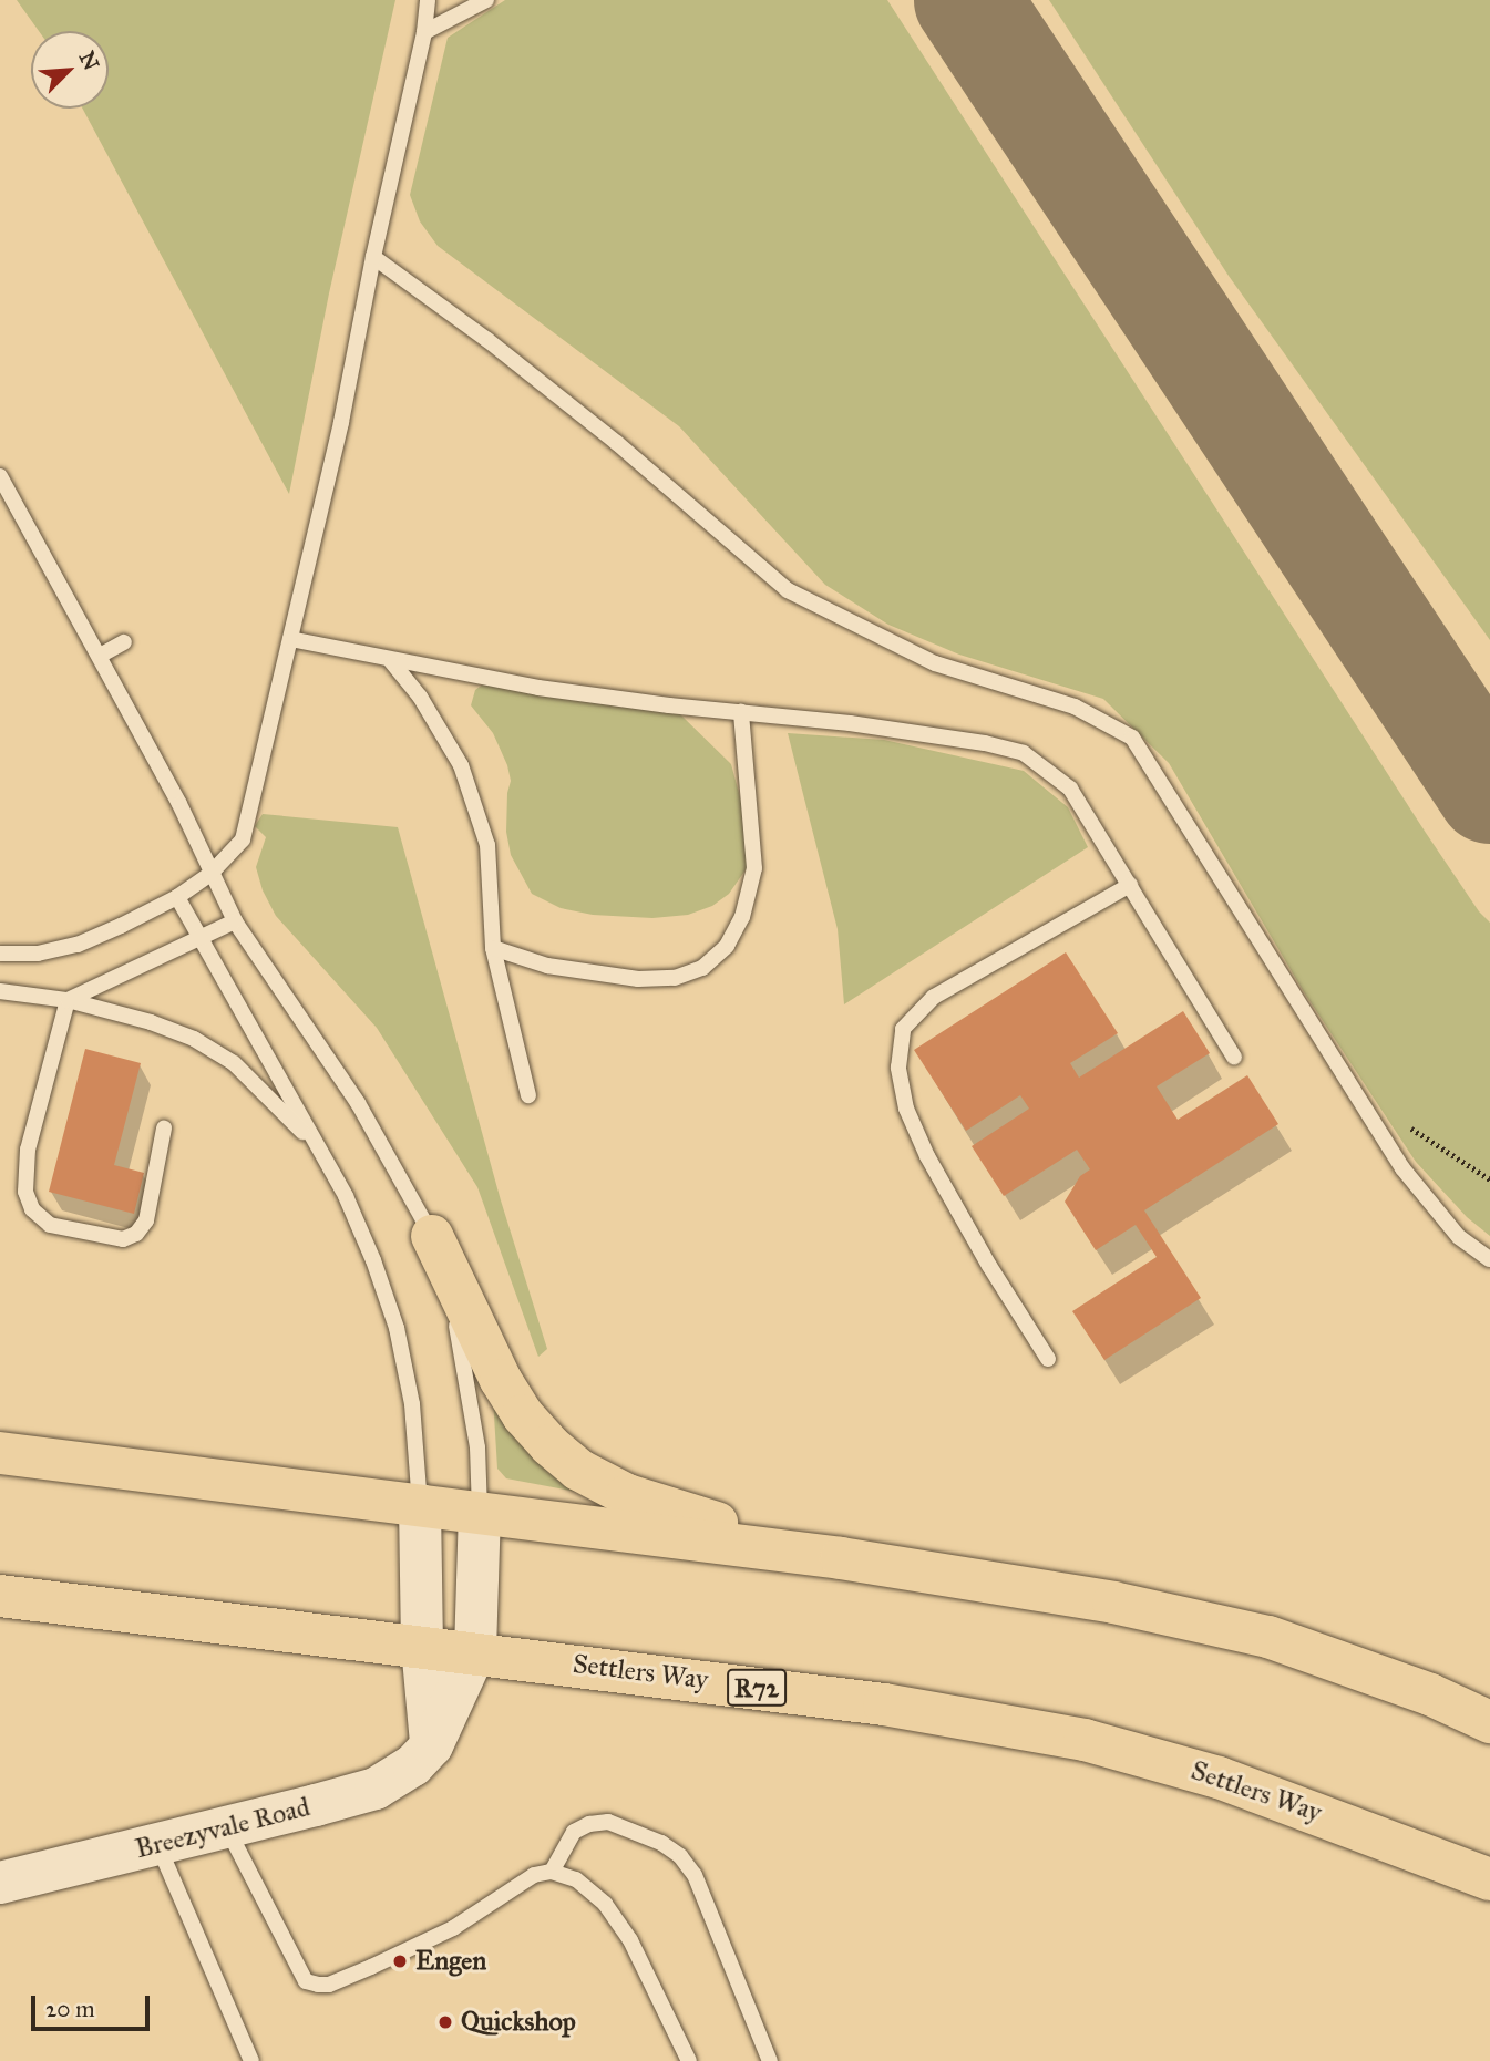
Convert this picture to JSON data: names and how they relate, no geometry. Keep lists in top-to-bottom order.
{
  "streets": {
    "main road": ["Settlers Way", "R72"],
    "street": ["Breezyvale Road"]
  },
  "crossings": [
    ["Settlers Way", "Breezyvale Road"]
  ],
  "places": ["Engen", "Quickshop"],
  "scale_bar": "20 m",
  "north": "top right"
}
